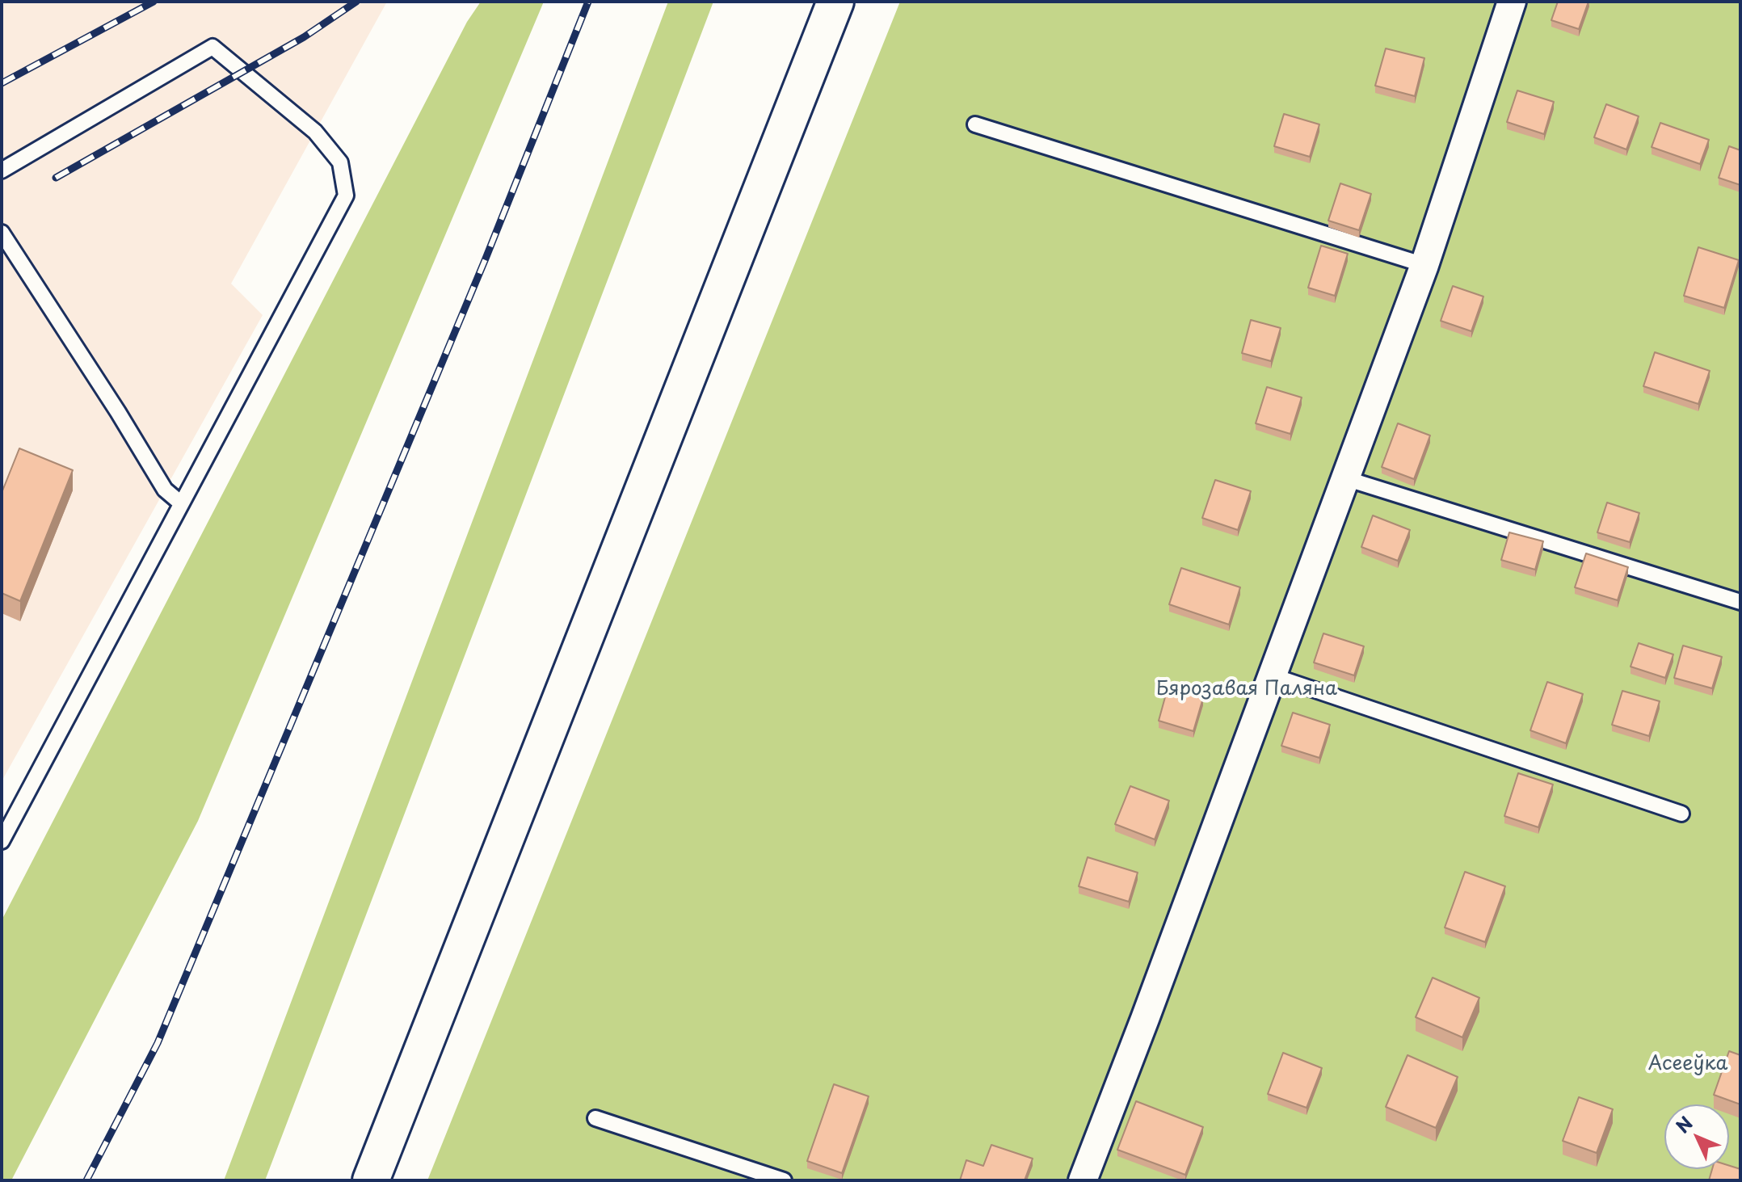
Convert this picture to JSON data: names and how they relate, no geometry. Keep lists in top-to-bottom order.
{
  "parks": ["Бярозавая Паляна", "Асееўка"],
  "north": "top left"
}
